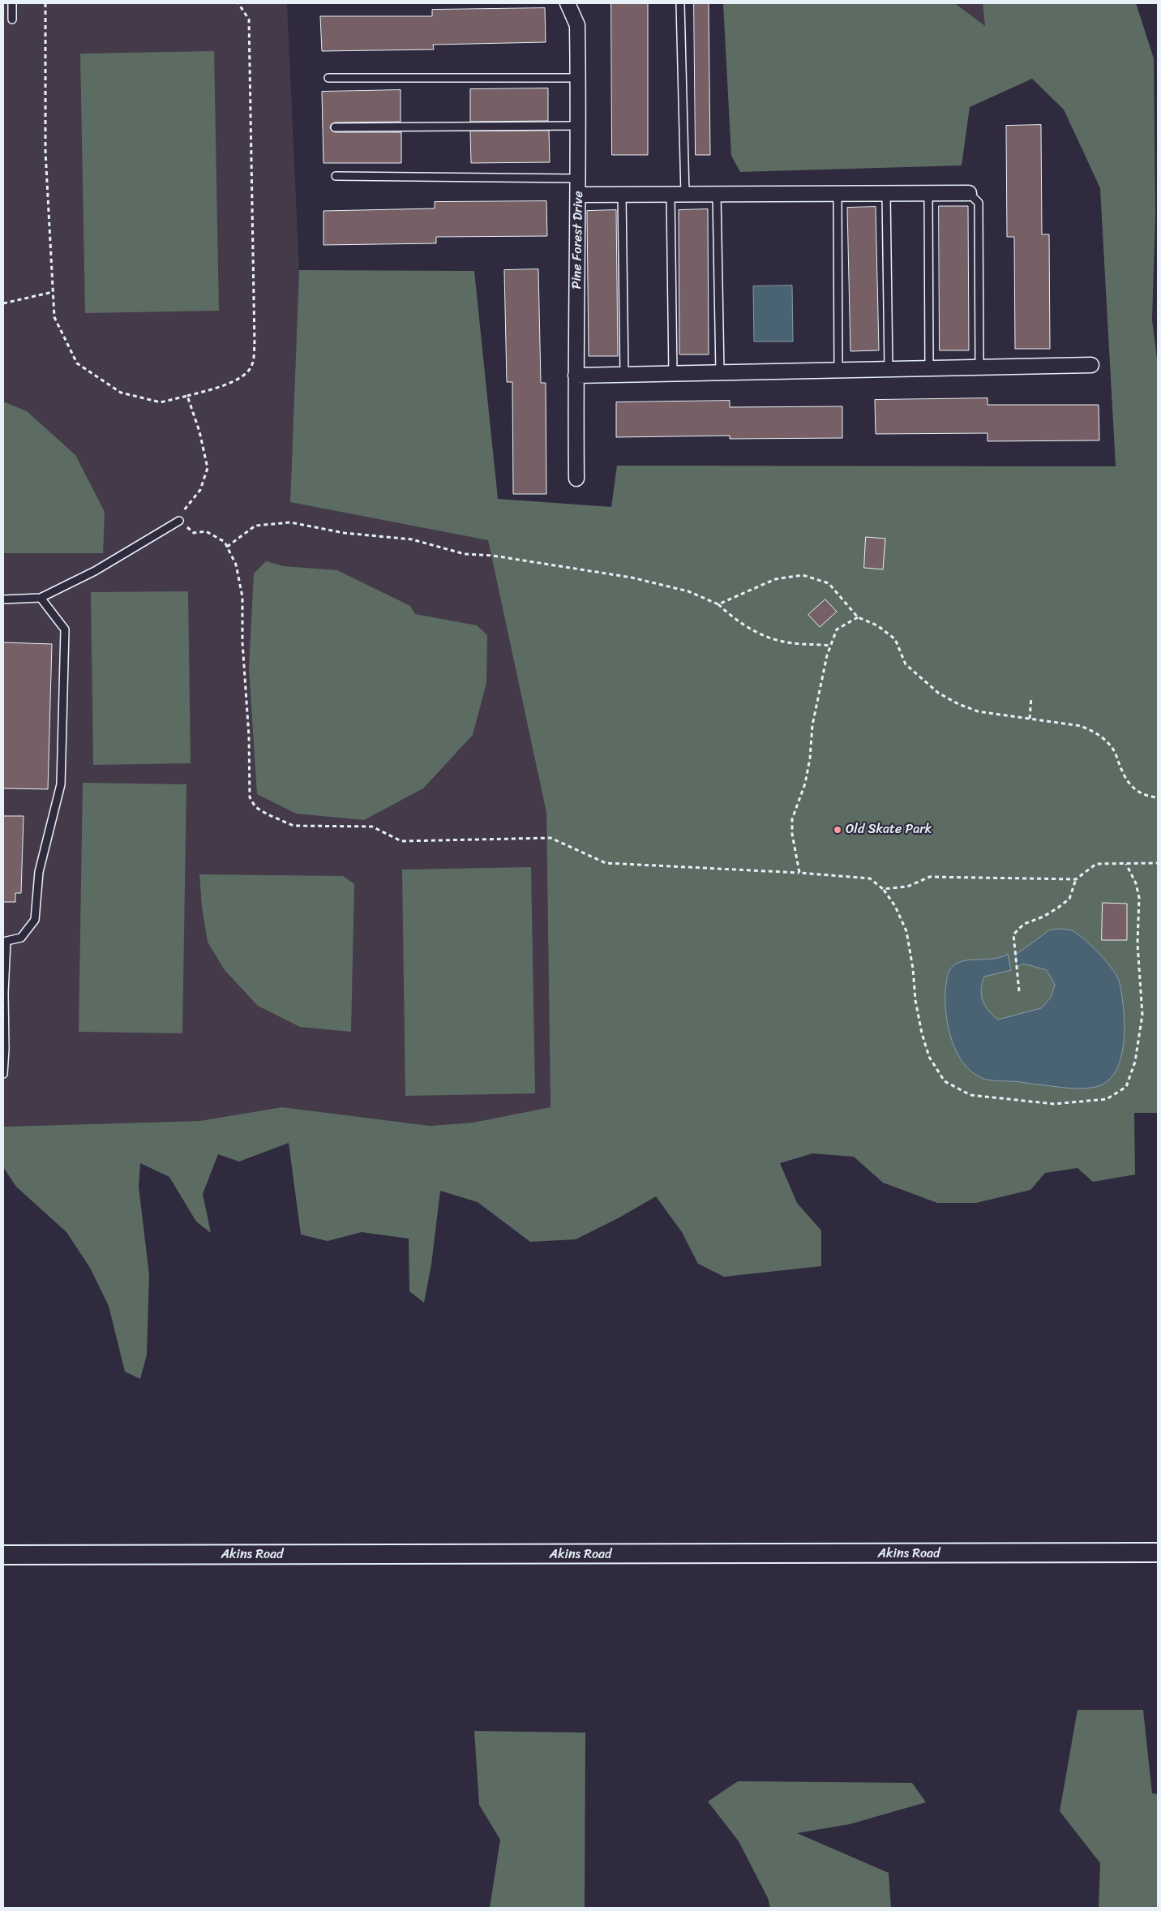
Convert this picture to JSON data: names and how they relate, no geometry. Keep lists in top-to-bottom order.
{
  "streets": {
    "street": ["Pine Forest Drive", "Akins Road"]
  },
  "places": ["Old Skate Park"]
}
